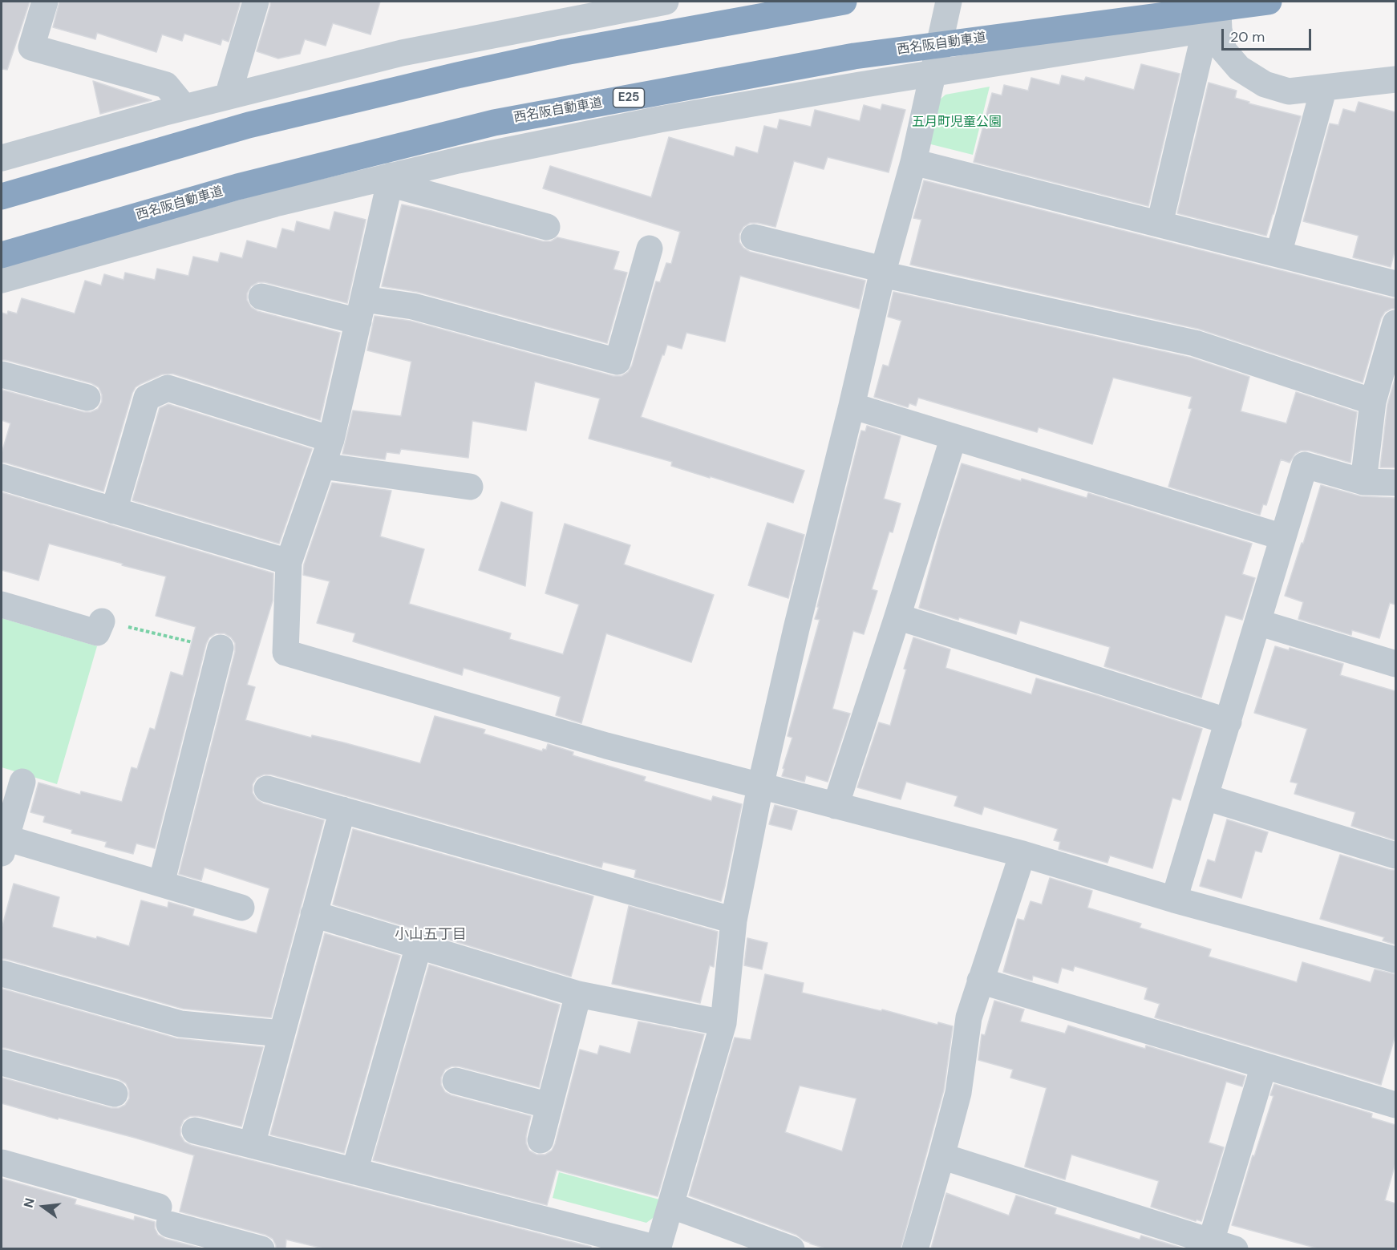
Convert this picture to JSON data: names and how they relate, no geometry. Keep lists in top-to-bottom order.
{
  "streets": {
    "highway": ["西名阪自動車道", "E25"]
  },
  "districts": ["小山五丁目"],
  "parks": ["五月町児童公園"],
  "scale_bar": "20 m",
  "north": "left"
}
